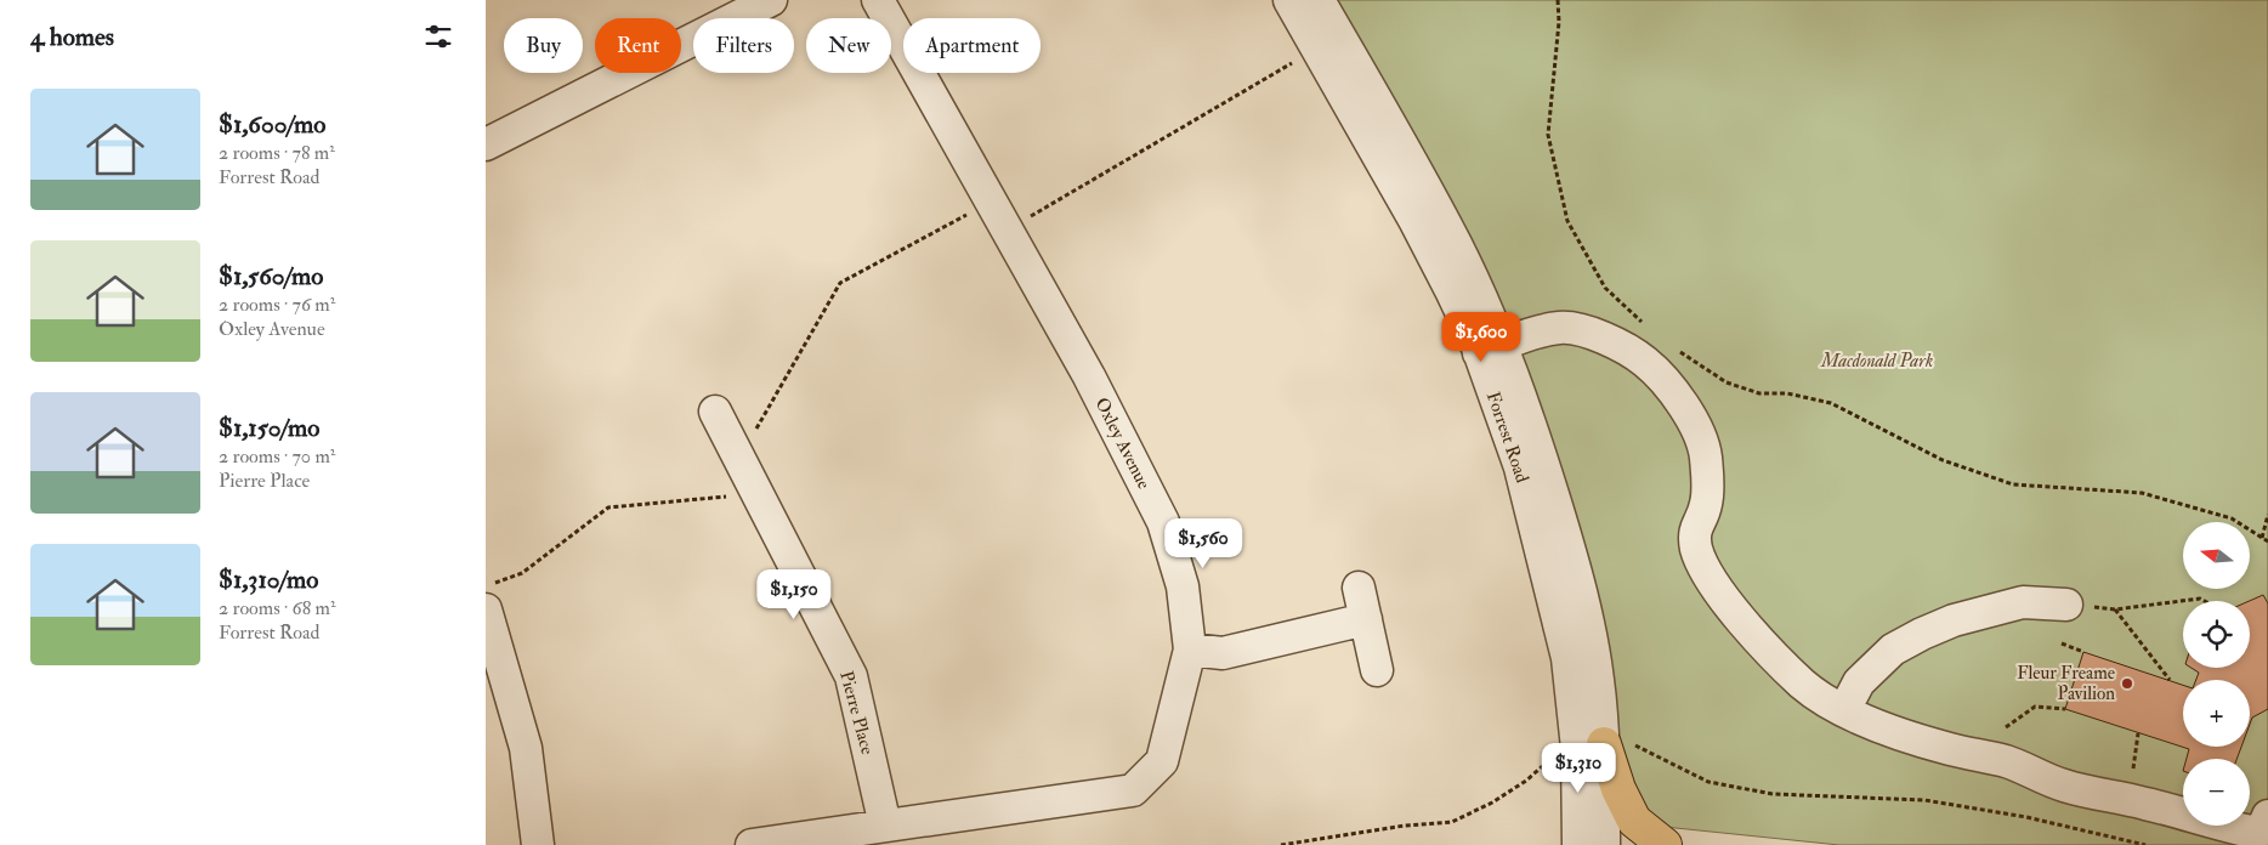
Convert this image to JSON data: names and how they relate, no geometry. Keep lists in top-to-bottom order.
{
  "streets": {
    "street": ["Forrest Road", "Oxley Avenue", "Pierre Place"]
  },
  "crossings": [
    ["Oxley Avenue", "Pierre Place"]
  ],
  "parks": ["Macdonald Park"],
  "places": ["Fleur Freame Pavilion"],
  "north": "left",
  "page": {
    "heading": "4 homes",
    "chip": [
      "Buy",
      "Rent",
      "Filters",
      "New",
      "Apartment"
    ],
    "list": [
      {
        "name": "$1,600/mo",
        "note": "2 rooms · 78 m² · Forrest Road"
      },
      {
        "name": "$1,560/mo",
        "note": "2 rooms · 76 m² · Oxley Avenue"
      },
      {
        "name": "$1,150/mo",
        "note": "2 rooms · 70 m² · Pierre Place"
      },
      {
        "name": "$1,310/mo",
        "note": "2 rooms · 68 m² · Forrest Road"
      }
    ],
    "price": [
      "$1,600",
      "$1,560",
      "$1,150",
      "$1,310"
    ],
    "map_buttons": ["+", "−"]
  }
}
